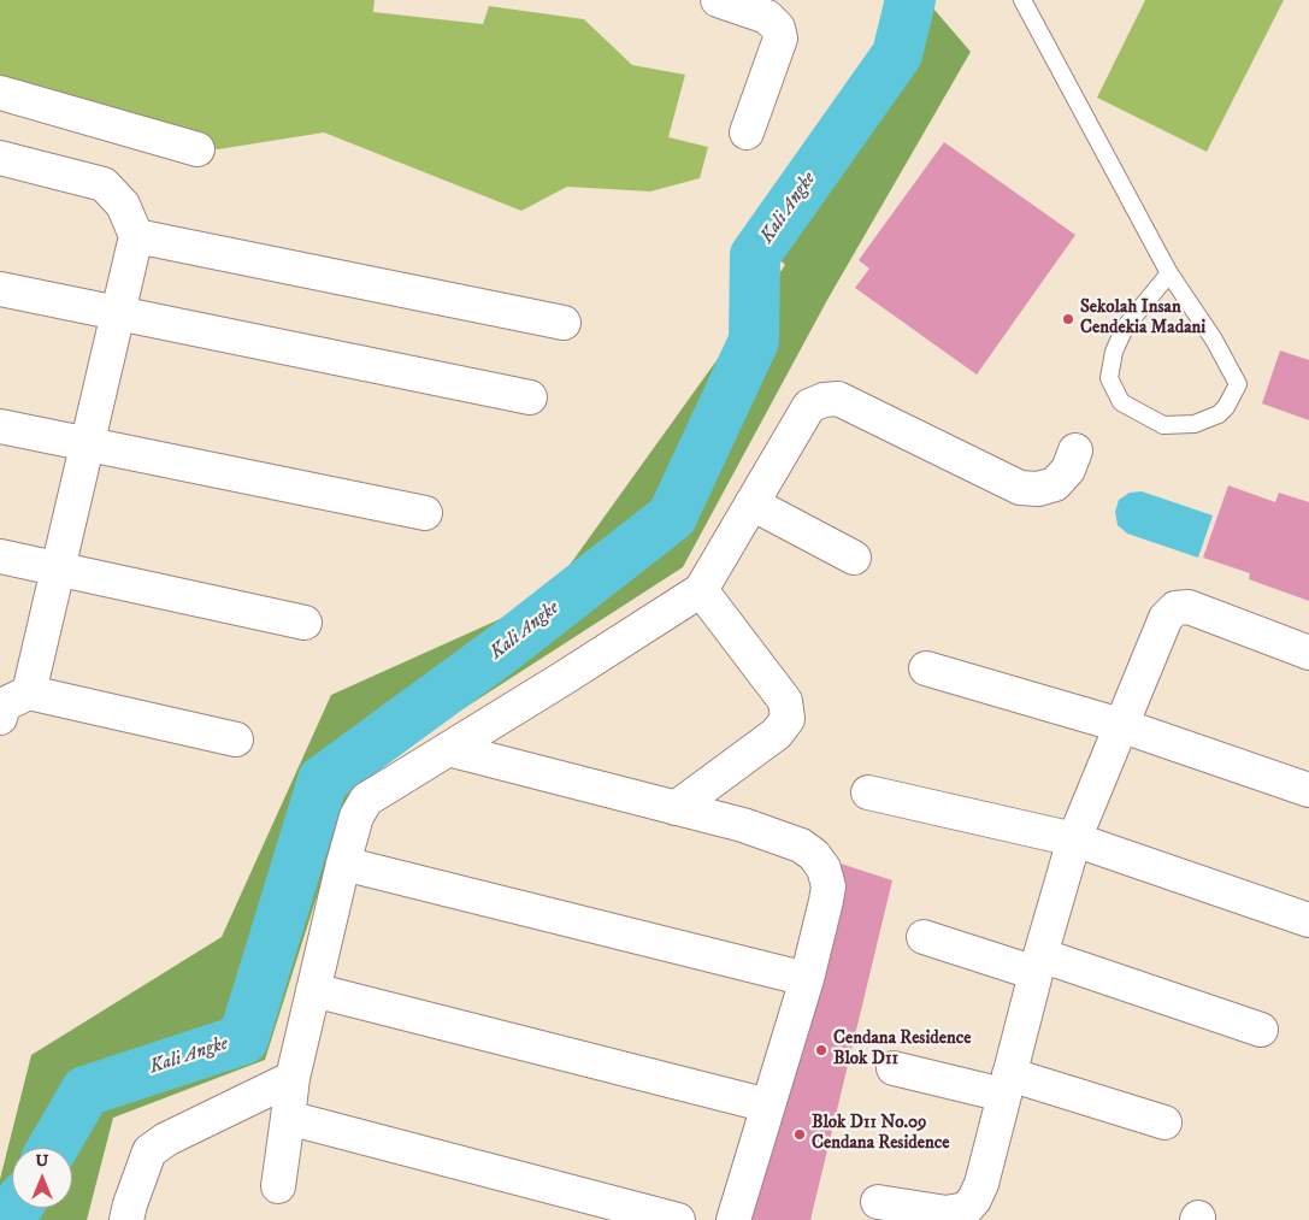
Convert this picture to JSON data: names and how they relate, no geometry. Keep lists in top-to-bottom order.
{
  "water": ["Kali Angke"],
  "places": ["Sekolah Insan Cendekia Madani", "Cendana Residence Blok D11", "Blok D11 No.09 Cendana Residence"],
  "north": "top"
}
